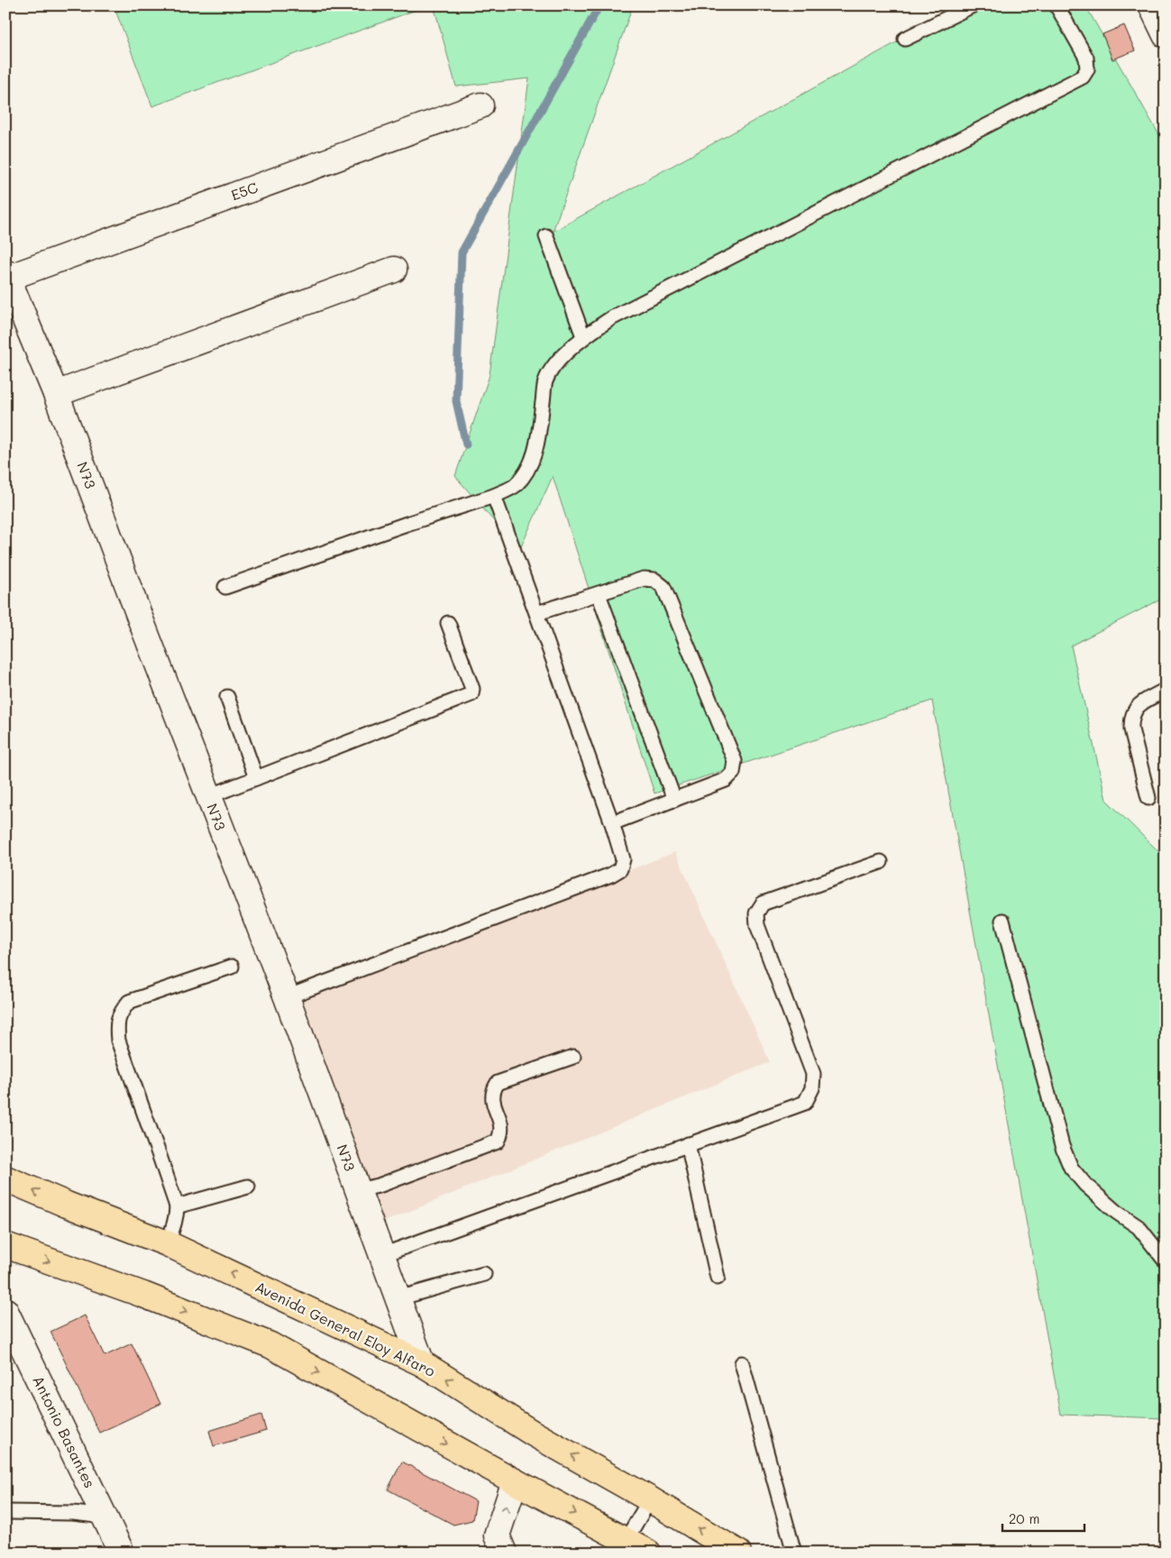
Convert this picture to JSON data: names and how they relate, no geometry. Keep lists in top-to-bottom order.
{
  "streets": {
    "main road": ["Avenida General Eloy Alfaro"],
    "street": ["E5C", "N73", "Antonio Basantes"]
  },
  "crossings": [
    ["E5C", "N73"],
    ["N73", "Avenida General Eloy Alfaro"]
  ],
  "scale_bar": "20 m"
}
